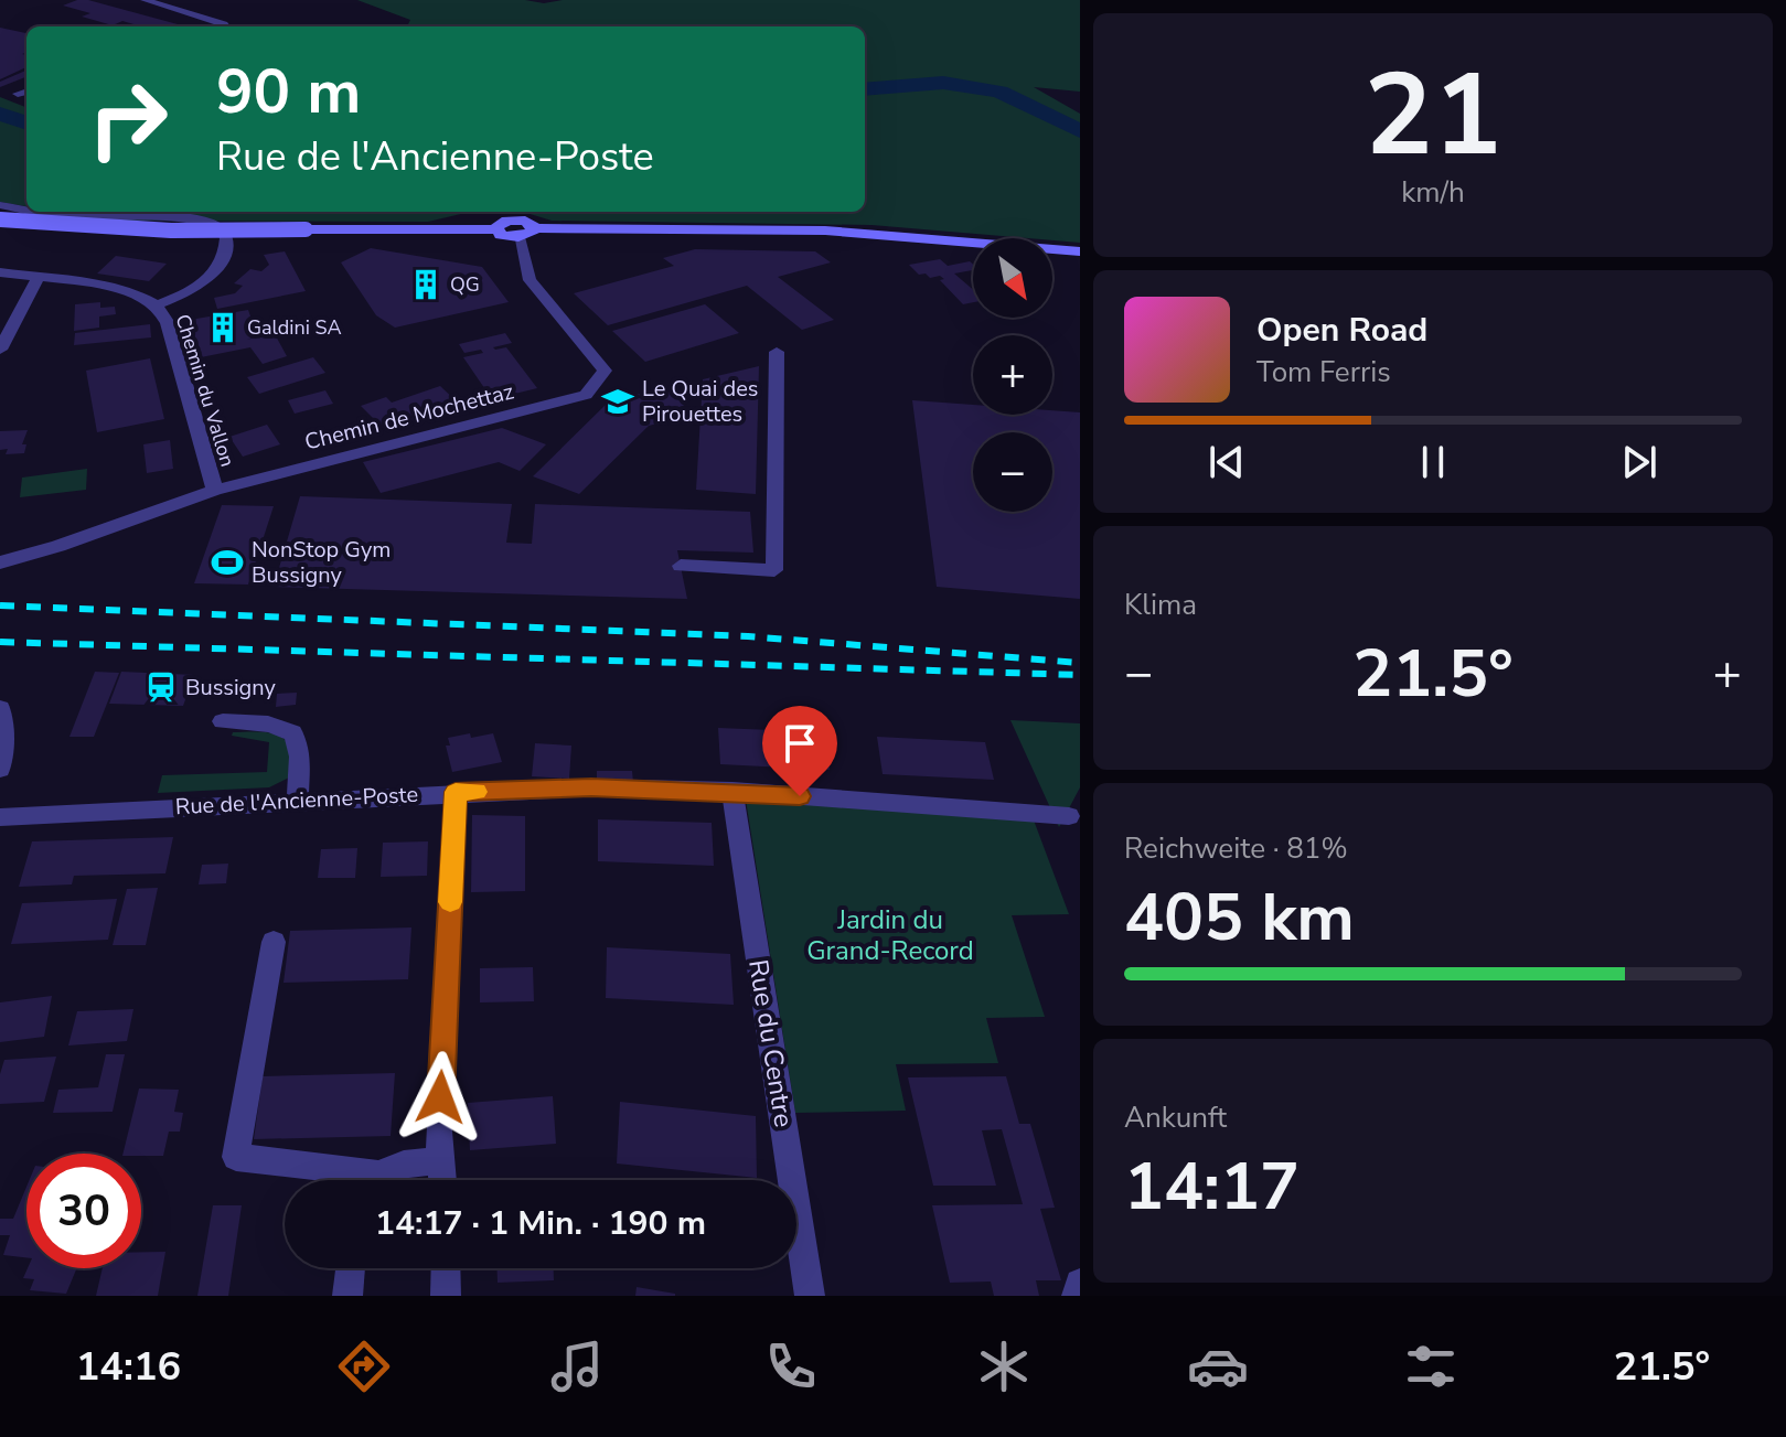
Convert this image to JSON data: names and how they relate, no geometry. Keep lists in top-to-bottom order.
{
  "streets": {
    "street": [
      "Chemin du Vallon",
      "Chemin de Mochettaz",
      "Rue de l'Ancienne-Poste",
      "Rue du Centre"
    ]
  },
  "crossings": [
    ["Chemin du Vallon", "Chemin de Mochettaz"],
    ["Rue de l'Ancienne-Poste", "Rue du Centre"]
  ],
  "parks": ["Jardin du Grand-Record"],
  "places": {
    "building": ["QG", "Galdini SA"],
    "school or university": ["Le Quai des Pirouettes"],
    "sports": ["NonStop Gym Bussigny"],
    "station": ["Bussigny"]
  },
  "north": "bottom right",
  "page": {
    "tile": [
      ["21", "km/h"],
      "Klima",
      ["Reichweite · 81%", "405 km"],
      ["Ankunft", "14:17"]
    ],
    "turn": ["90 m", "Rue de l'Ancienne-Poste"],
    "map_buttons": ["+", "−"],
    "song": ["Open Road", "Tom Ferris"],
    "heat": ["−", "21.5°", "+"],
    "limit": "30",
    "trip": "14:17 · 1 Min. · 190 m",
    "tabs": ["14:16", "21.5°"]
  }
}
